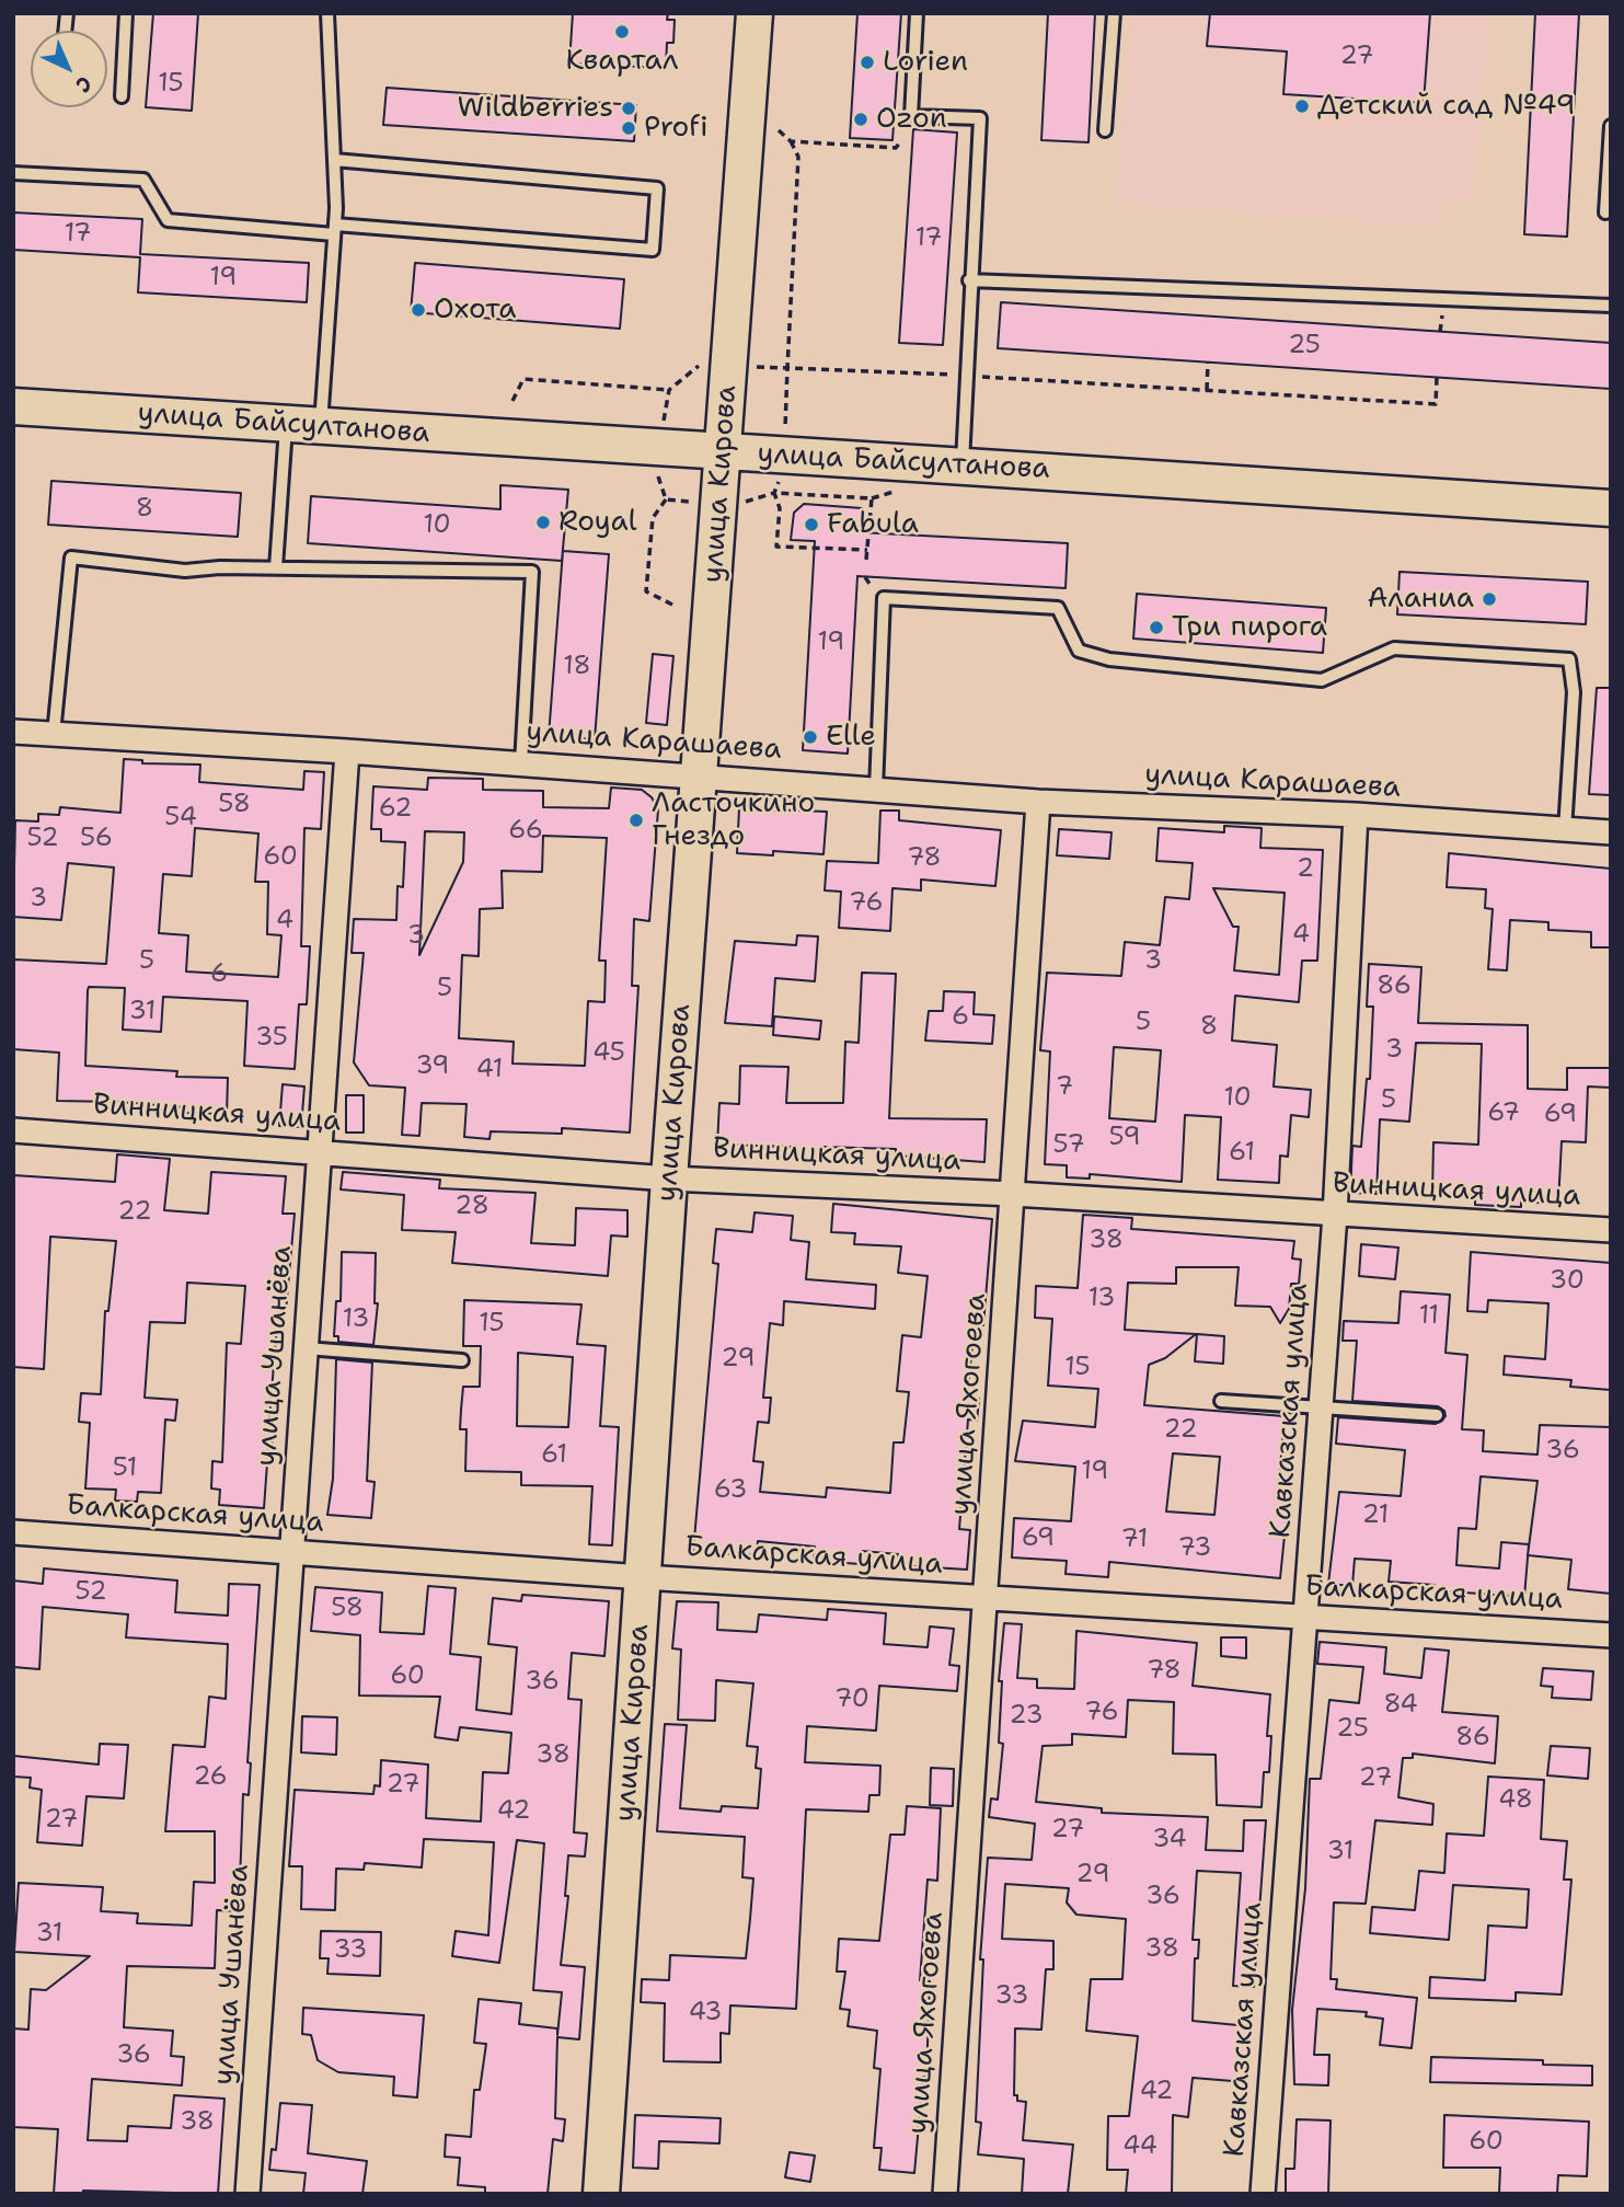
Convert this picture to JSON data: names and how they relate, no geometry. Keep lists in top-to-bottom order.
{
  "streets": {
    "main road": ["улица Байсултанова", "улица Кирова"],
    "street": [
      "улица Карашаева",
      "Винницкая улица",
      "улица Ушанёва",
      "улица Яхогоева",
      "Кавказская улица",
      "Балкарская улица"
    ]
  },
  "crossings": [
    ["улица Байсултанова", "улица Кирова"],
    ["улица Кирова", "улица Карашаева"],
    ["улица Кирова", "Винницкая улица"],
    ["улица Кирова", "Балкарская улица"],
    ["улица Карашаева", "улица Ушанёва"],
    ["улица Карашаева", "улица Яхогоева"],
    ["улица Карашаева", "Кавказская улица"],
    ["Винницкая улица", "улица Ушанёва"],
    ["Винницкая улица", "улица Яхогоева"],
    ["Винницкая улица", "Кавказская улица"],
    ["улица Ушанёва", "Балкарская улица"],
    ["улица Яхогоева", "Балкарская улица"],
    ["Кавказская улица", "Балкарская улица"]
  ],
  "places": [
    "Квартал",
    "Lorien",
    "Детский сад №49",
    "Wildberries",
    "Ozon",
    "Profi",
    "Охота",
    "Royal",
    "Fabula",
    "Аланиа",
    "Три пирога",
    "Elle",
    "Ласточкино Гнездо"
  ],
  "house_numbers": [
    "27",
    "15",
    "17",
    "17",
    "19",
    "25",
    "8",
    "10",
    "19",
    "18",
    "58",
    "62",
    "54",
    "66",
    "52",
    "56",
    "60",
    "78",
    "2",
    "3",
    "76",
    "4",
    "4",
    "3",
    "5",
    "3",
    "6",
    "86",
    "5",
    "31",
    "6",
    "5",
    "8",
    "35",
    "3",
    "45",
    "39",
    "41",
    "7",
    "10",
    "5",
    "67",
    "69",
    "59",
    "57",
    "61",
    "28",
    "22",
    "38",
    "30",
    "13",
    "11",
    "13",
    "15",
    "29",
    "15",
    "22",
    "36",
    "61",
    "51",
    "19",
    "63",
    "21",
    "69",
    "71",
    "73",
    "52",
    "58",
    "78",
    "60",
    "36",
    "70",
    "84",
    "76",
    "23",
    "25",
    "86",
    "38",
    "26",
    "27",
    "27",
    "48",
    "42",
    "27",
    "27",
    "34",
    "31",
    "29",
    "36",
    "31",
    "38",
    "33",
    "33",
    "43",
    "36",
    "42",
    "38",
    "60",
    "44"
  ],
  "north": "bottom right"
}
